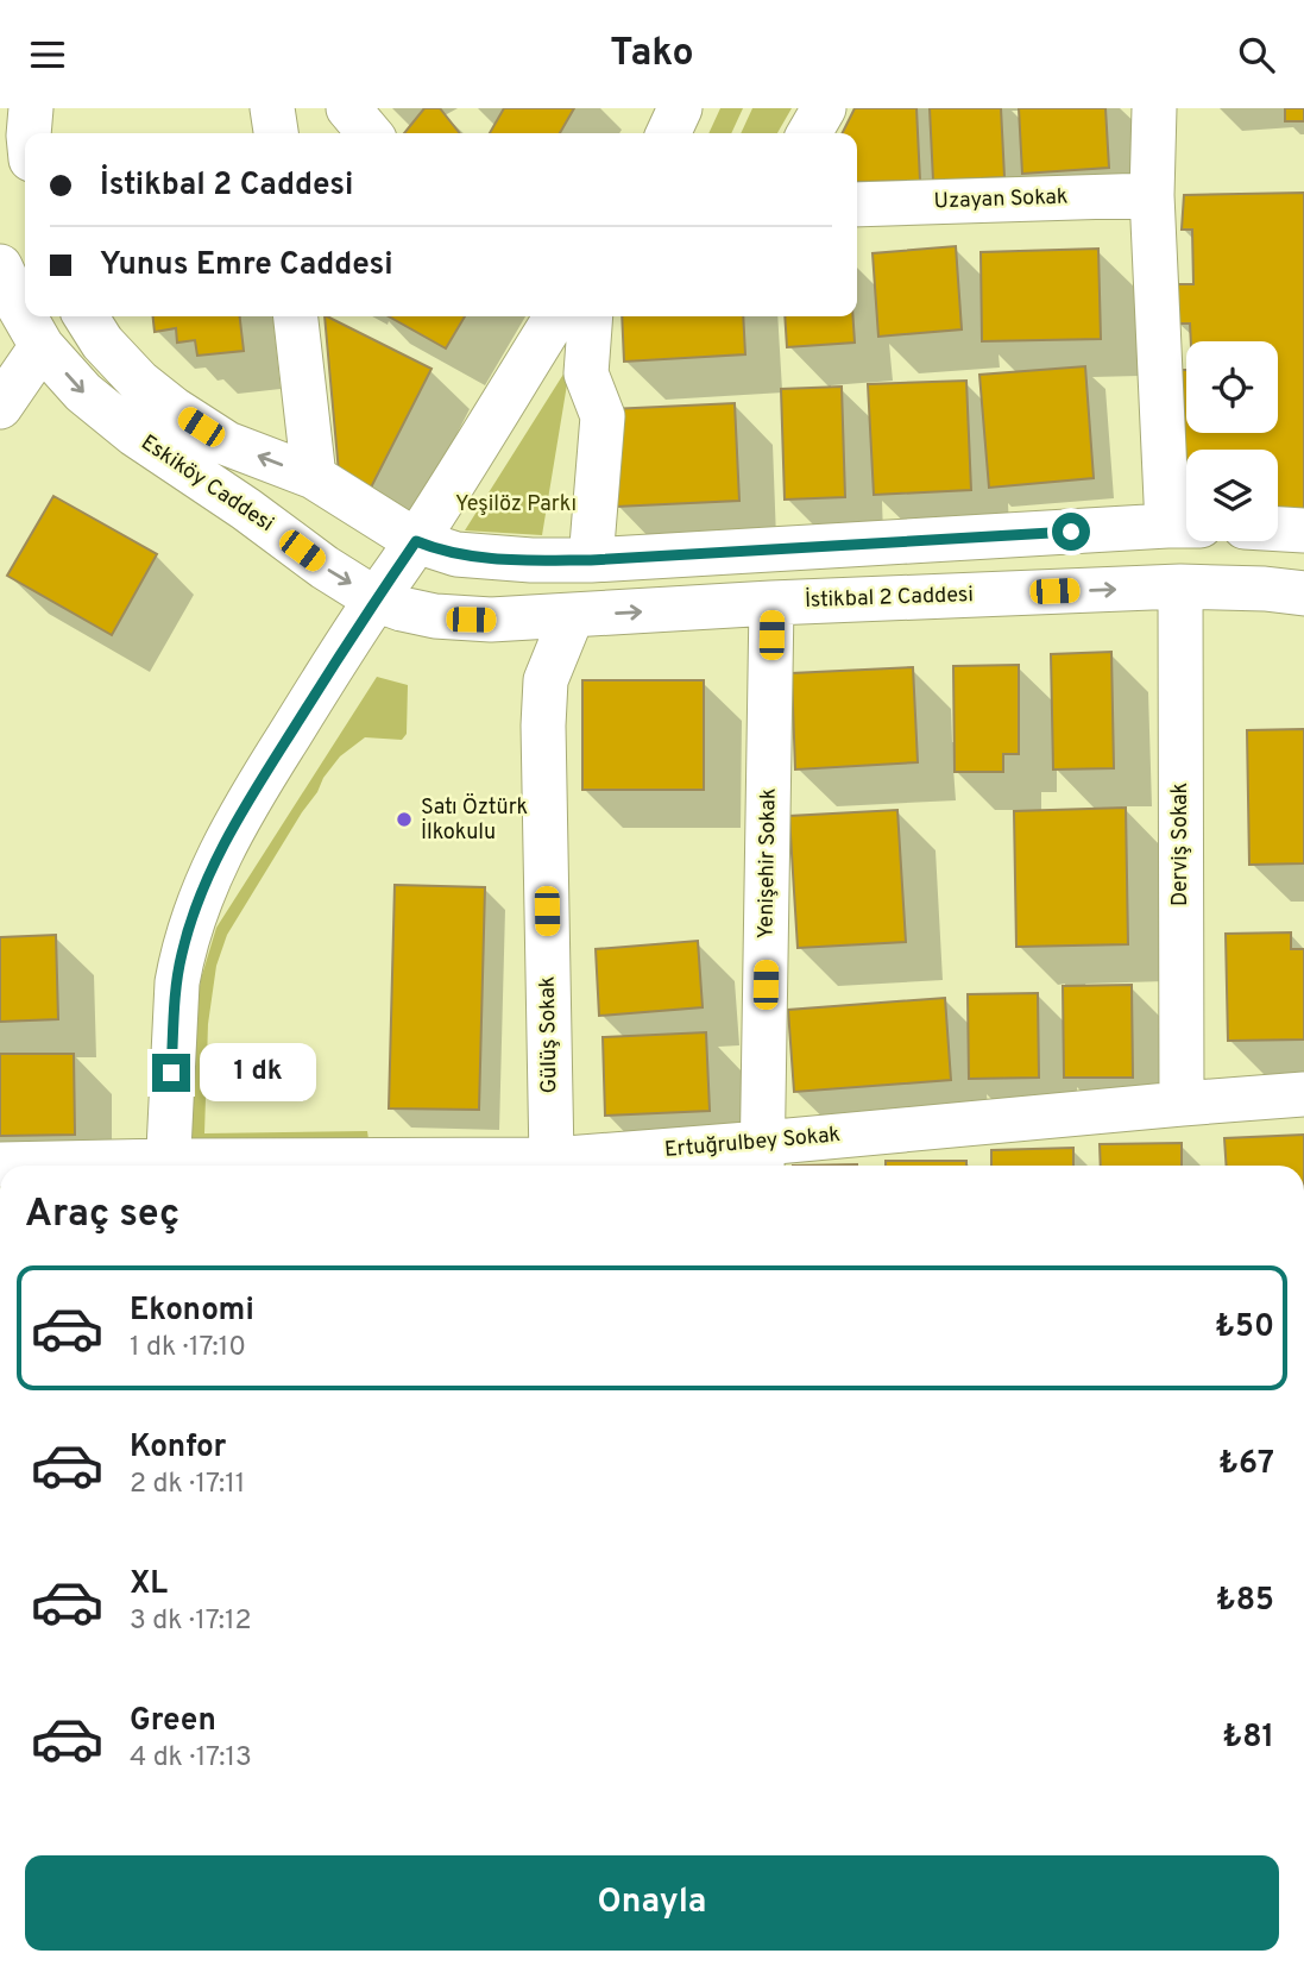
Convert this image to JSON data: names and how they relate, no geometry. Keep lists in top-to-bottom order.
{
  "streets": {
    "street": [
      "Uzayan Sokak",
      "Eskiköy Caddesi",
      "İstikbal 2 Caddesi",
      "Derviş Sokak",
      "Yenişehir Sokak",
      "Gülüş Sokak",
      "Ertuğrulbey Sokak"
    ]
  },
  "crossings": [
    ["Eskiköy Caddesi", "İstikbal 2 Caddesi"],
    ["İstikbal 2 Caddesi", "Derviş Sokak"],
    ["İstikbal 2 Caddesi", "Yenişehir Sokak"],
    ["İstikbal 2 Caddesi", "Gülüş Sokak"],
    ["Derviş Sokak", "Ertuğrulbey Sokak"],
    ["Yenişehir Sokak", "Ertuğrulbey Sokak"],
    ["Gülüş Sokak", "Ertuğrulbey Sokak"]
  ],
  "parks": ["Yeşilöz Parkı"],
  "places": ["Satı Öztürk İlkokulu"],
  "page": {
    "header": "Tako",
    "banner": ["İstikbal 2 Caddesi", "Yunus Emre Caddesi"],
    "bubble": "1 dk",
    "heading": "Araç seç",
    "list": [
      {
        "name": "Ekonomi",
        "note": "1 dk · 17:10",
        "value": "₺50"
      },
      {
        "name": "Konfor",
        "note": "2 dk · 17:11",
        "value": "₺67"
      },
      {
        "name": "XL",
        "note": "3 dk · 17:12",
        "value": "₺85"
      },
      {
        "name": "Green",
        "note": "4 dk · 17:13",
        "value": "₺81"
      }
    ],
    "buttons": "Onayla"
  }
}
